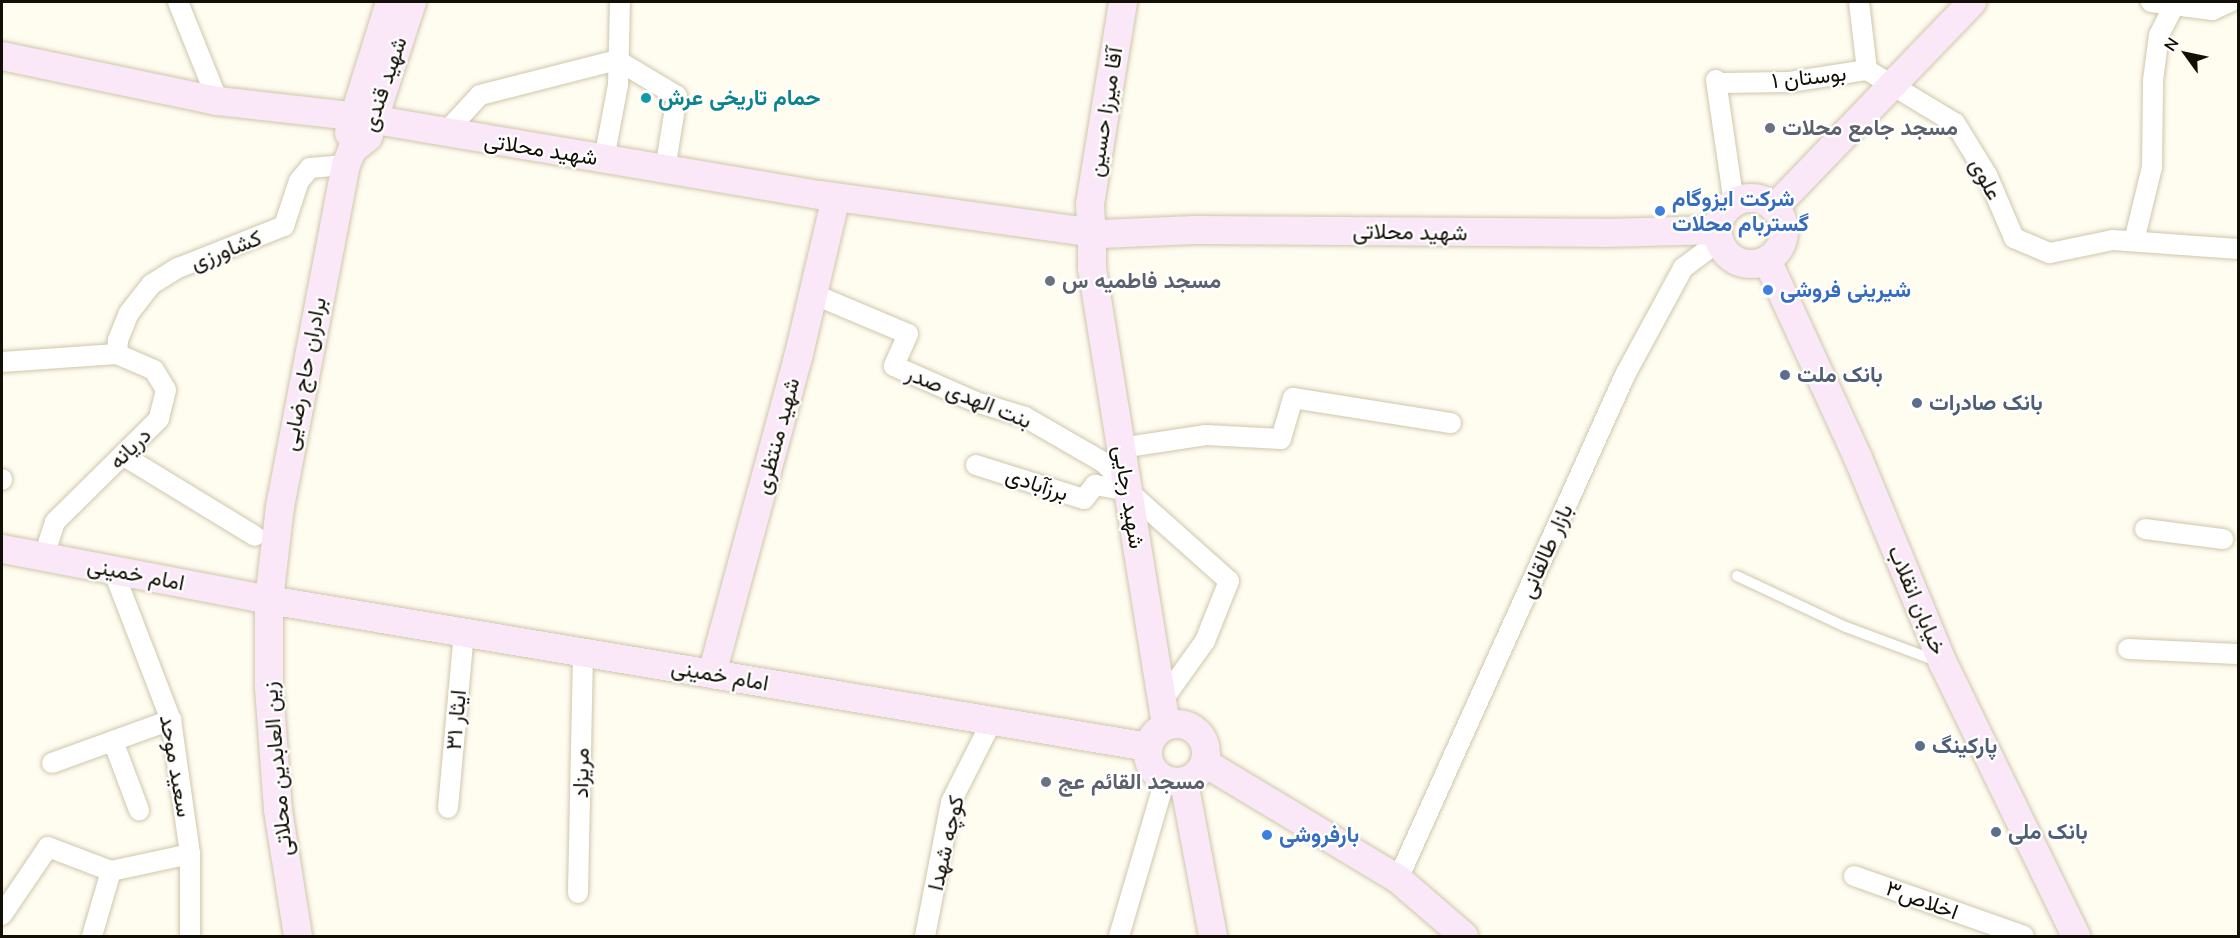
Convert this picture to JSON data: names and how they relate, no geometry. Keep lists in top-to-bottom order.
{
  "streets": {
    "main road": [
      "شهید قندی",
      "آقا میرزا حسین",
      "شهید محلاتی",
      "برادران حاج رضایی",
      "شهید منتظری",
      "شهید رجایی",
      "امام خمینی",
      "خیابان انقلاب",
      "زین العابدین محلاتی"
    ],
    "street": [
      "بوستان ۱",
      "علوی",
      "کشاورزی",
      "بنت الهدی صدر",
      "دریانه",
      "برزآبادی",
      "بازار طالقانی",
      "ایثار ۳۱",
      "سعید موحد",
      "مریزاد",
      "کوچه شهدا",
      "اخلاص۳"
    ]
  },
  "crossings": [
    ["بوستان ۱", "شهید محلاتی"],
    ["بوستان ۱", "علوی"],
    ["بوستان ۱", "بازار طالقانی"],
    ["بوستان ۱", "خیابان انقلاب"],
    ["شهید قندی", "شهید محلاتی"],
    ["شهید قندی", "کشاورزی"],
    ["شهید قندی", "برادران حاج رضایی"],
    ["آقا میرزا حسین", "شهید محلاتی"],
    ["آقا میرزا حسین", "شهید رجایی"],
    ["شهید محلاتی", "شهید منتظری"],
    ["شهید محلاتی", "شهید رجایی"],
    ["شهید محلاتی", "بازار طالقانی"],
    ["شهید محلاتی", "خیابان انقلاب"],
    ["کشاورزی", "برادران حاج رضایی"],
    ["کشاورزی", "دریانه"],
    ["برادران حاج رضایی", "امام خمینی"],
    ["برادران حاج رضایی", "زین العابدین محلاتی"],
    ["بنت الهدی صدر", "شهید منتظری"],
    ["بنت الهدی صدر", "برزآبادی"],
    ["بنت الهدی صدر", "شهید رجایی"],
    ["شهید منتظری", "امام خمینی"],
    ["دریانه", "امام خمینی"],
    ["برزآبادی", "شهید رجایی"],
    ["شهید رجایی", "امام خمینی"],
    ["بازار طالقانی", "خیابان انقلاب"],
    ["امام خمینی", "ایثار ۳۱"],
    ["امام خمینی", "سعید موحد"],
    ["امام خمینی", "زین العابدین محلاتی"],
    ["امام خمینی", "مریزاد"],
    ["امام خمینی", "کوچه شهدا"]
  ],
  "places": [
    "حمام تاریخی عرش",
    "مسجد جامع محلات",
    "شرکت ایزوگام گستربام محلات",
    "مسجد فاطمیه س",
    "شیرینی فروشی",
    "بانک ملت",
    "بانک صادرات",
    "پارکینگ",
    "مسجد القائم عج",
    "بانک ملی",
    "بارفروشی"
  ],
  "north": "top left"
}
